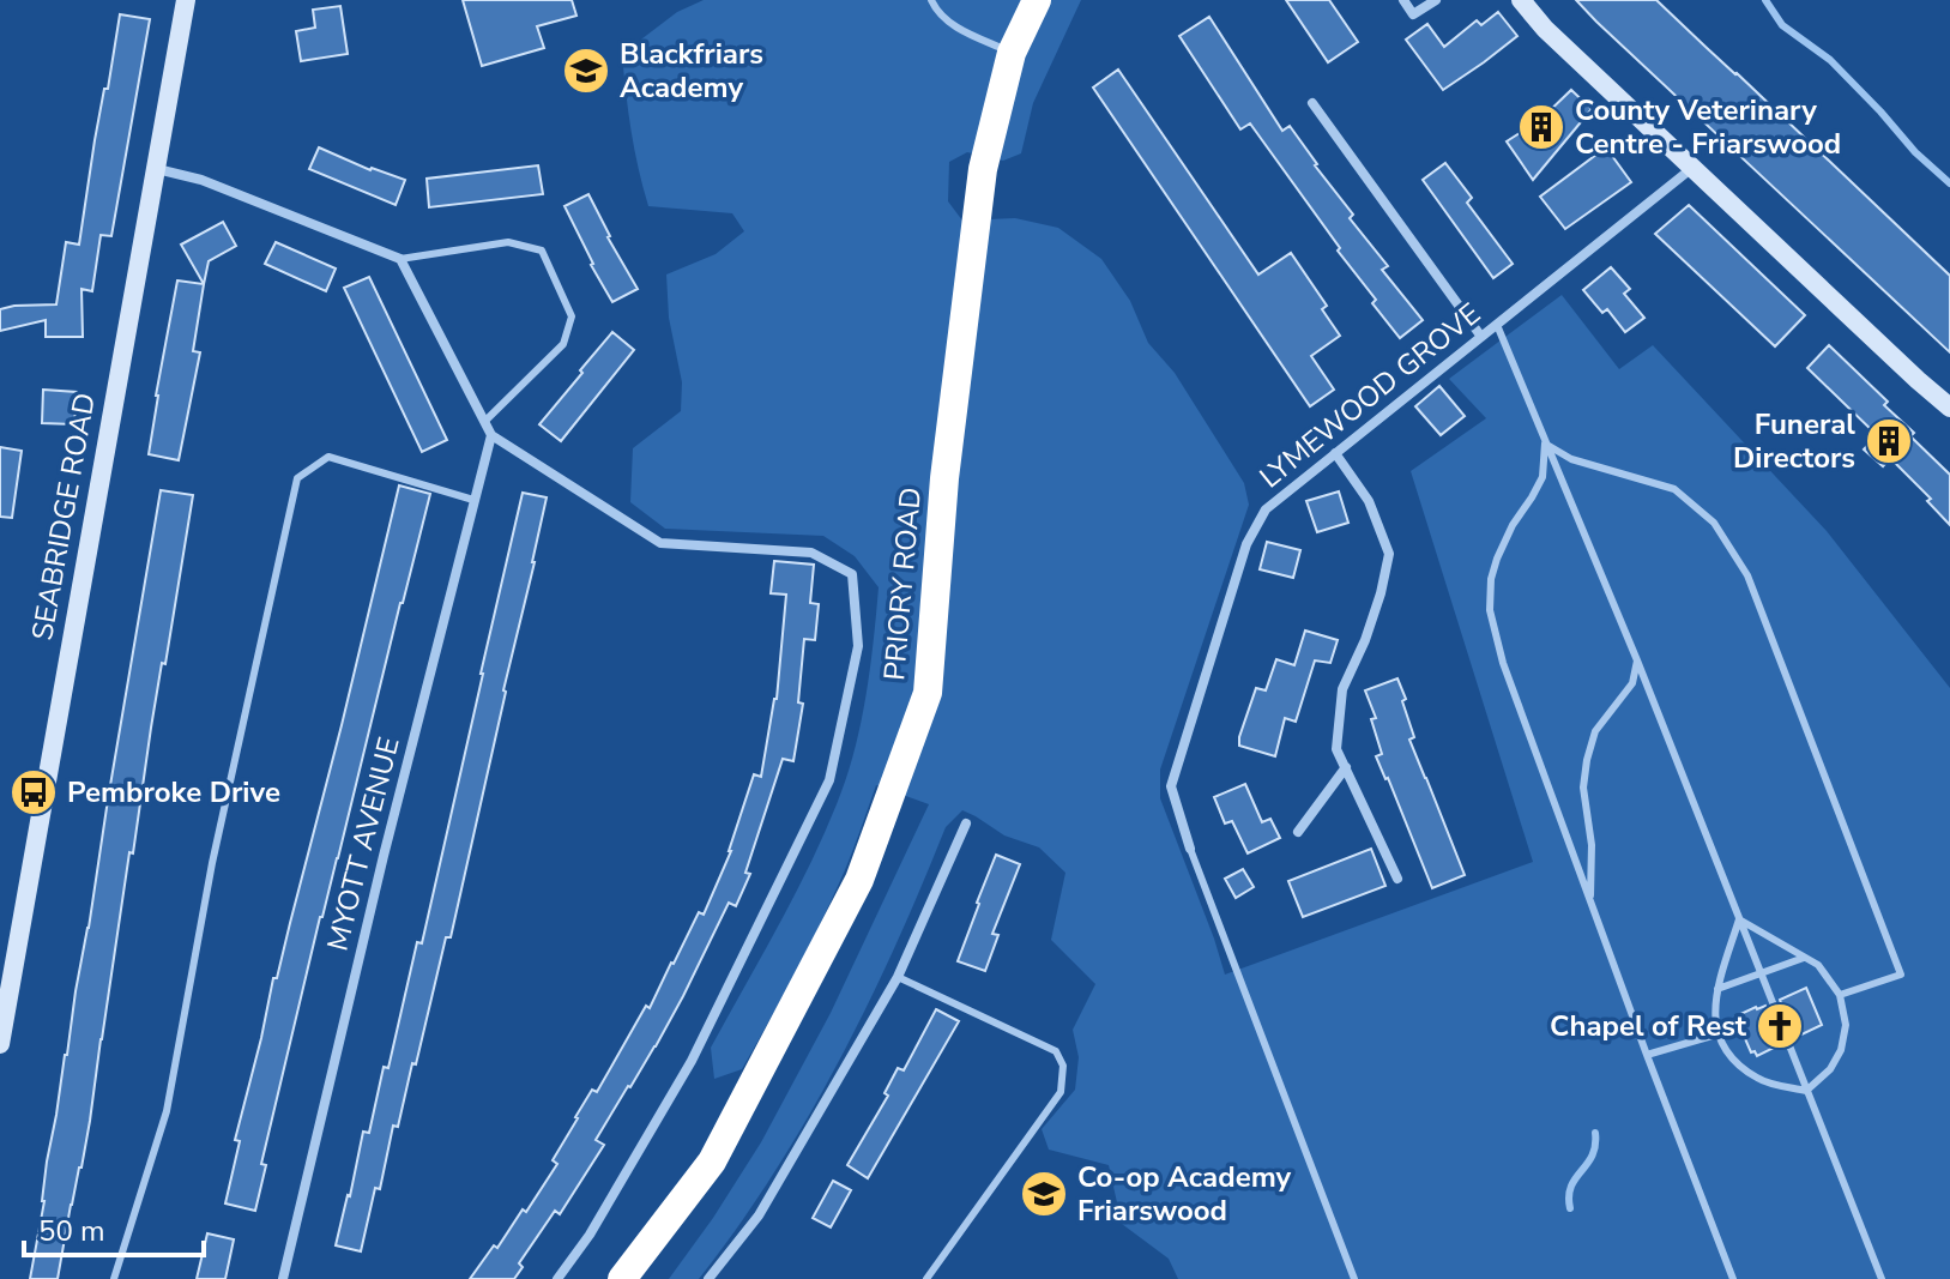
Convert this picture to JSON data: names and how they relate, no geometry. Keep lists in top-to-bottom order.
{
  "streets": {
    "highway": ["PRIORY ROAD"],
    "main road": ["SEABRIDGE ROAD"],
    "street": ["LYMEWOOD GROVE", "MYOTT AVENUE"]
  },
  "crossings": [
    ["PRIORY ROAD", "MYOTT AVENUE"]
  ],
  "places": {
    "school or university": ["Blackfriars Academy", "Co-op Academy Friarswood"],
    "building": ["County Veterinary Centre - Friarswood", "Funeral Directors"],
    "bus stop": ["Pembroke Drive"],
    "church": ["Chapel of Rest"]
  },
  "scale_bar": "50 m"
}
